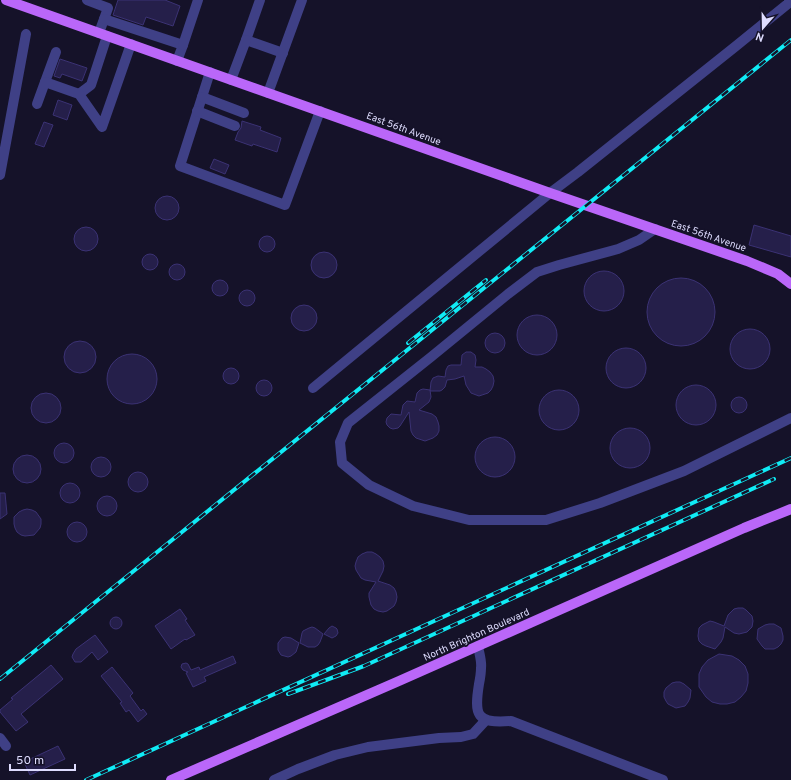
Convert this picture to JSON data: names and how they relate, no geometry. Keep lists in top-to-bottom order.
{
  "streets": {
    "main road": ["East 56th Avenue", "North Brighton Boulevard"]
  },
  "scale_bar": "50 m",
  "north": "bottom"
}
